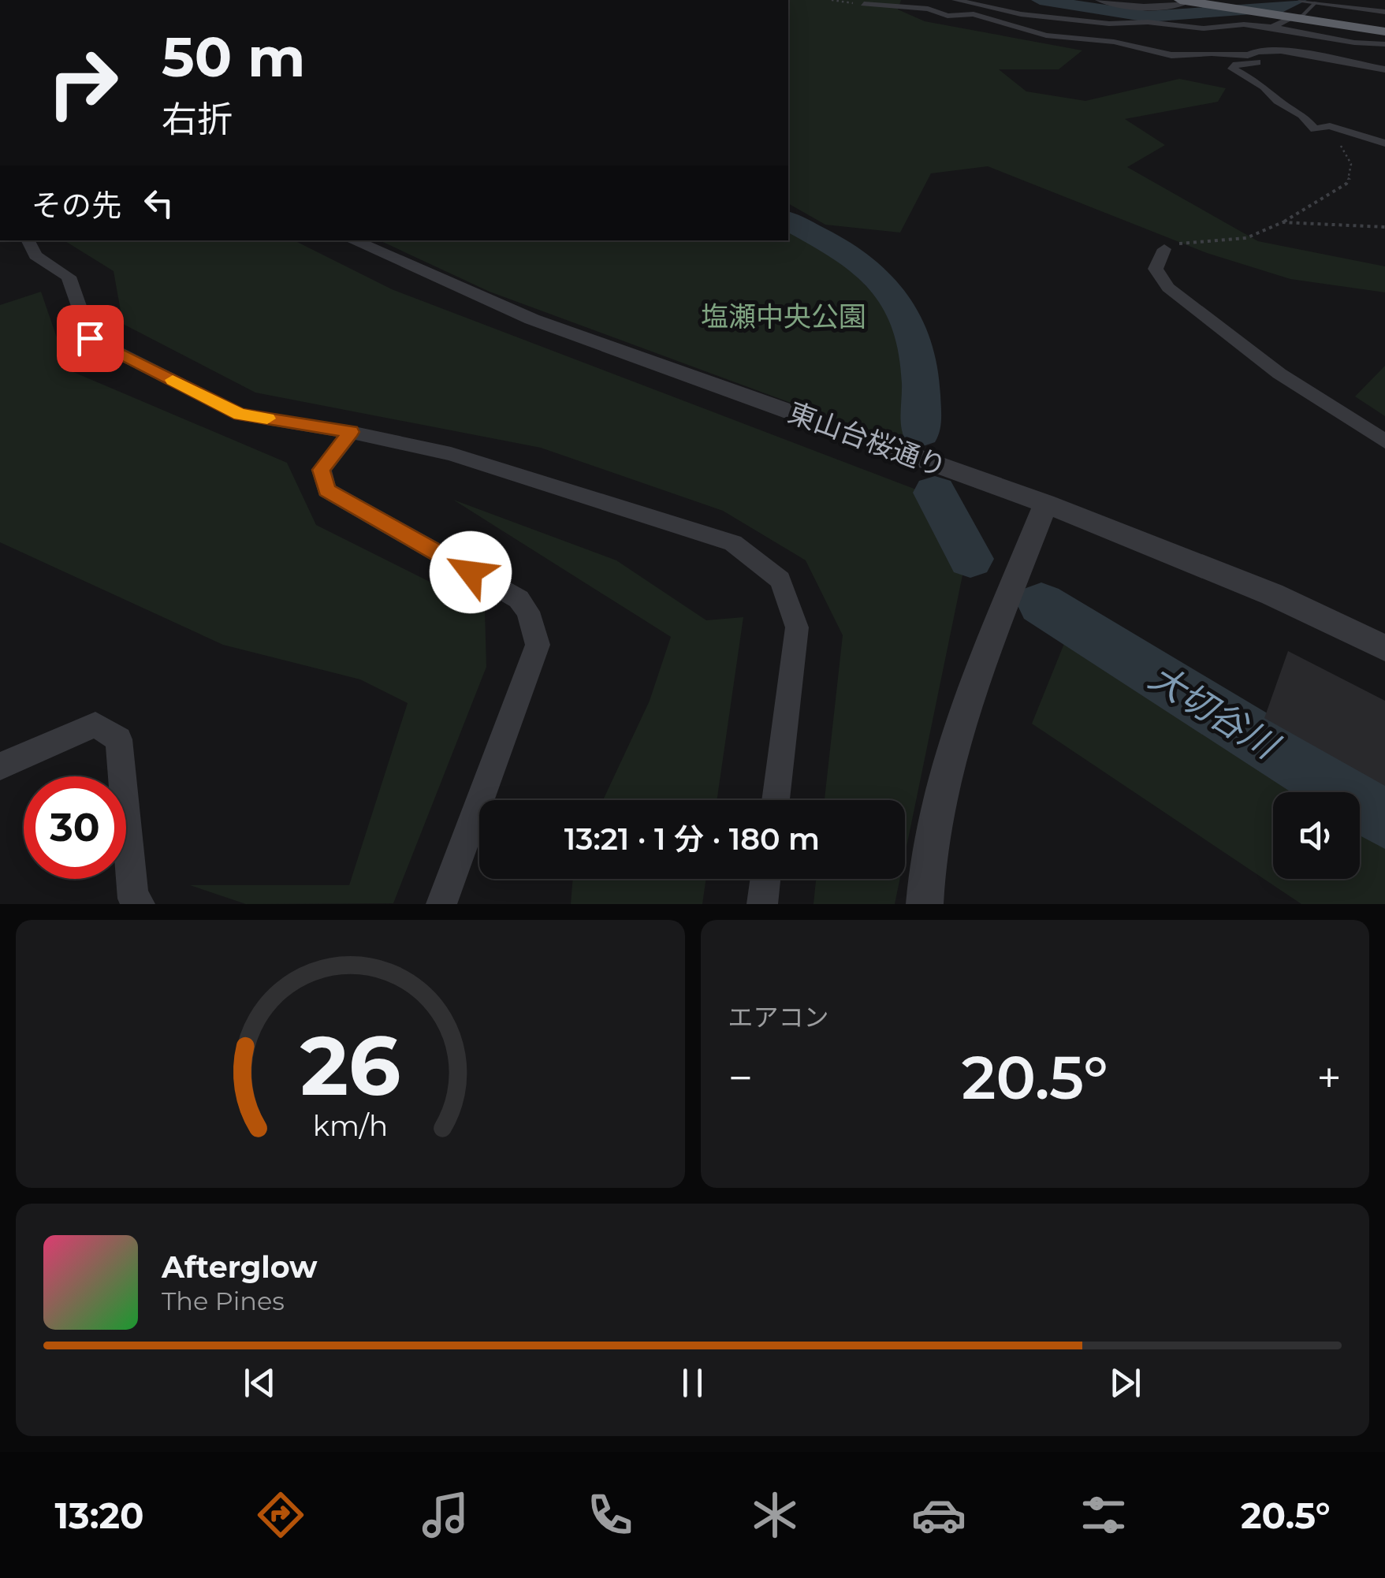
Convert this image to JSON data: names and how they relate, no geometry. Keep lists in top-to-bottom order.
{
  "streets": {
    "street": ["東山台桜通り"]
  },
  "water": ["大切谷川"],
  "parks": ["塩瀬中央公園"],
  "page": {
    "turn": ["50 m", "右折"],
    "then": "その先",
    "limit": "30",
    "trip": "13:21 · 1 分 · 180 m",
    "tile": "エアコン",
    "heat": ["−", "20.5°", "+"],
    "song": ["Afterglow", "The Pines"],
    "tabs": ["13:20", "20.5°"],
    "gauge": ["26", "km/h"]
  }
}
